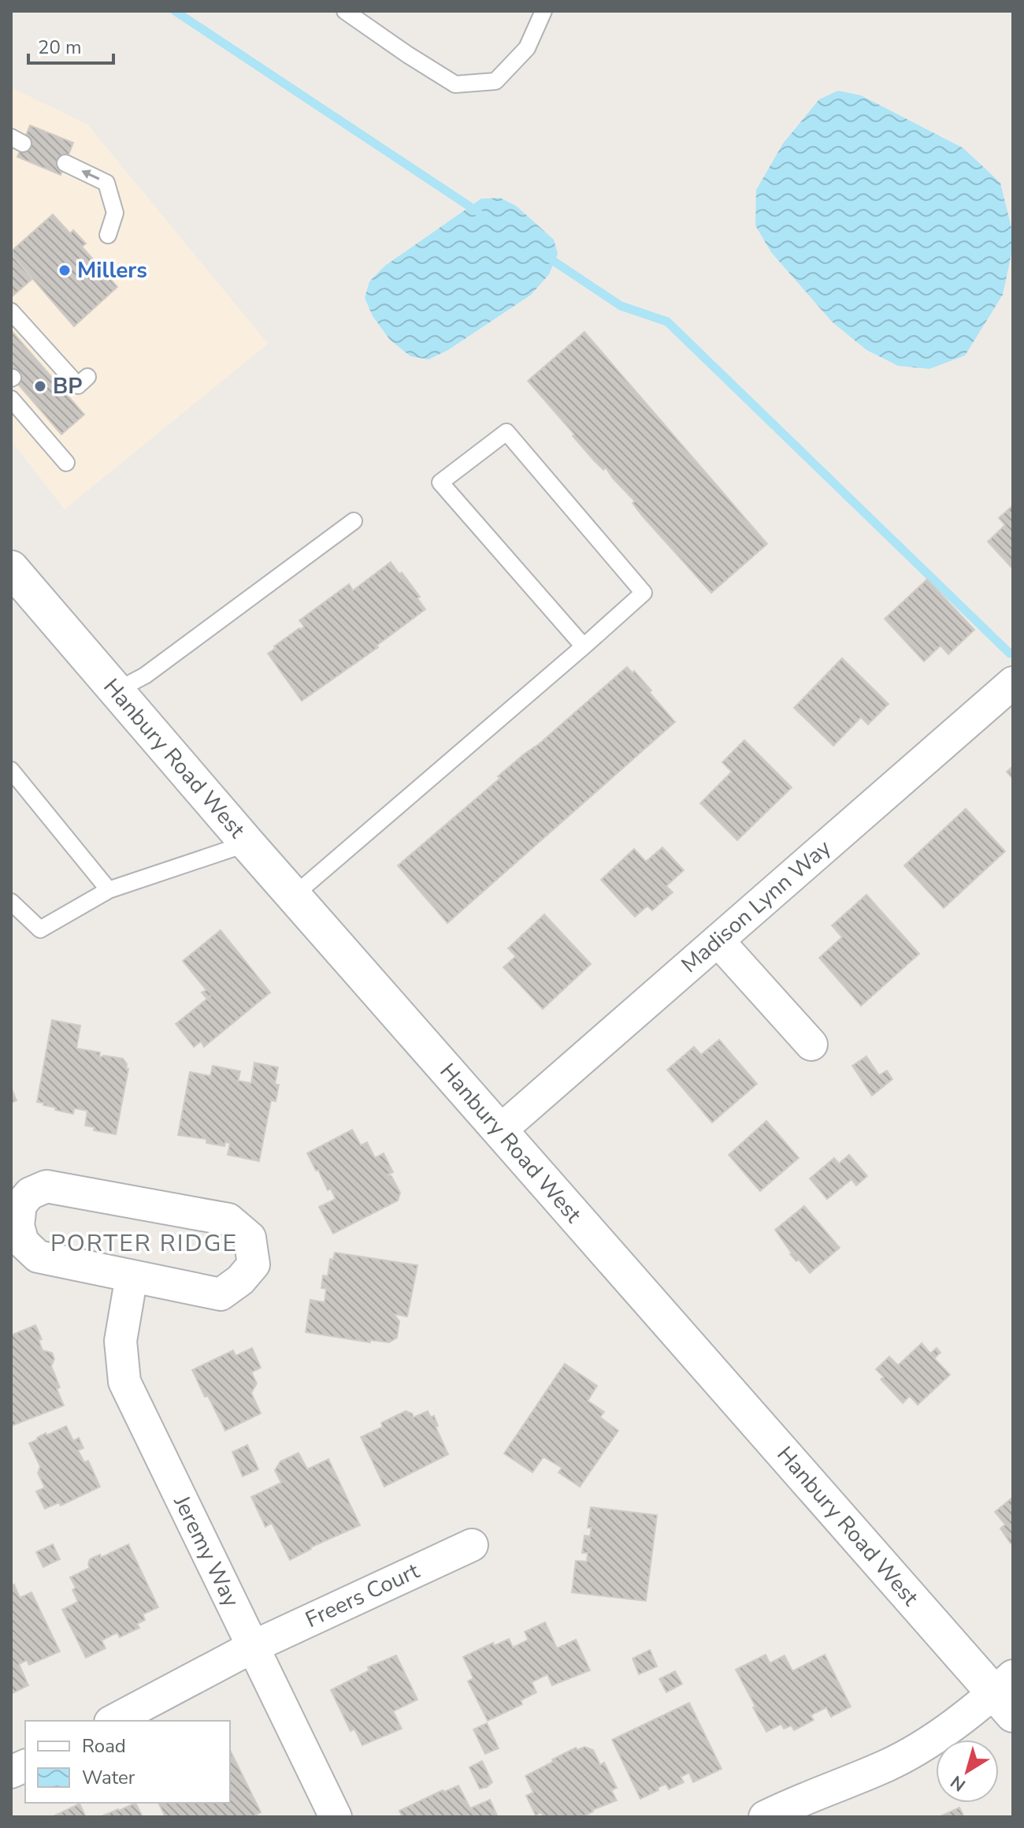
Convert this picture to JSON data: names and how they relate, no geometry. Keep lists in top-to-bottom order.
{
  "streets": {
    "main road": ["Hanbury Road West"],
    "street": ["Madison Lynn Way", "Jeremy Way", "Freers Court"]
  },
  "crossings": [
    ["Hanbury Road West", "Madison Lynn Way"],
    ["Jeremy Way", "Freers Court"]
  ],
  "districts": ["PORTER RIDGE"],
  "places": ["Millers", "BP"],
  "legend": ["Road", "Water"],
  "scale_bar": "20 m",
  "north": "bottom left"
}
